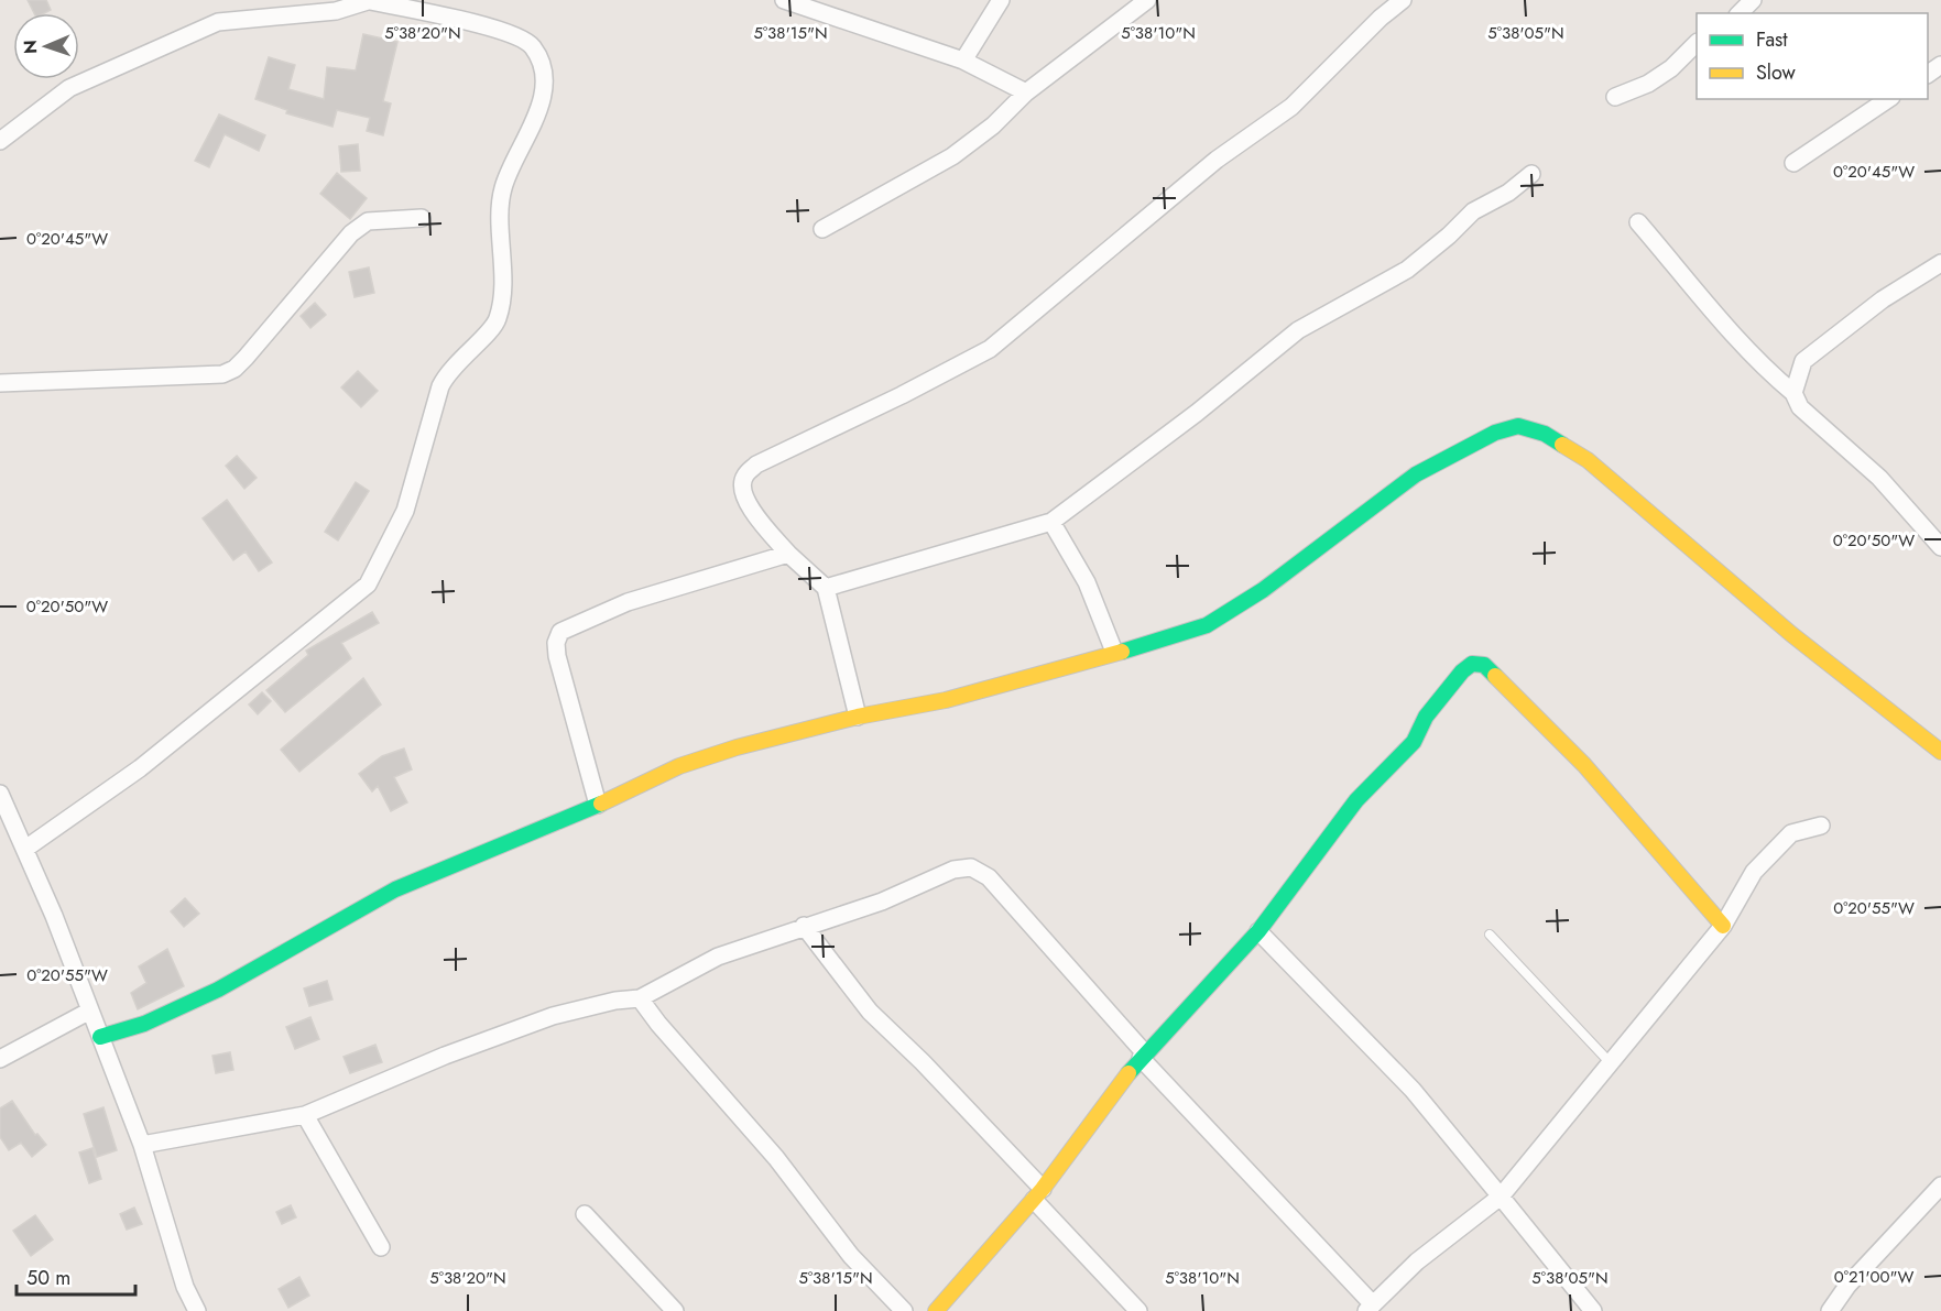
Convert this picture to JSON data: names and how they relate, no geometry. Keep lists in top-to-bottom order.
{
  "legend": ["Fast", "Slow"],
  "scale_bar": "50 m",
  "north": "left",
  "coordinates": [
    "5°38'20\"N",
    "5°38'15\"N",
    "5°38'10\"N",
    "5°38'05\"N",
    "0°20'45\"W",
    "0°20'50\"W",
    "0°20'55\"W",
    "0°21'00\"W"
  ]
}
